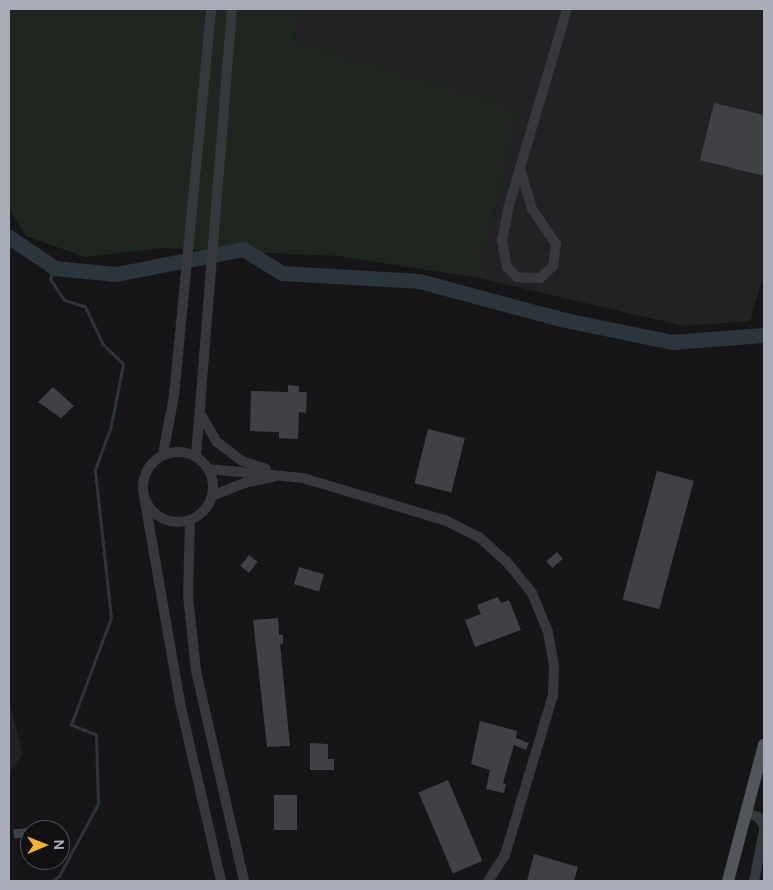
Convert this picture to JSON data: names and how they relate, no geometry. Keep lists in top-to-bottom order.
{
  "north": "right"
}
